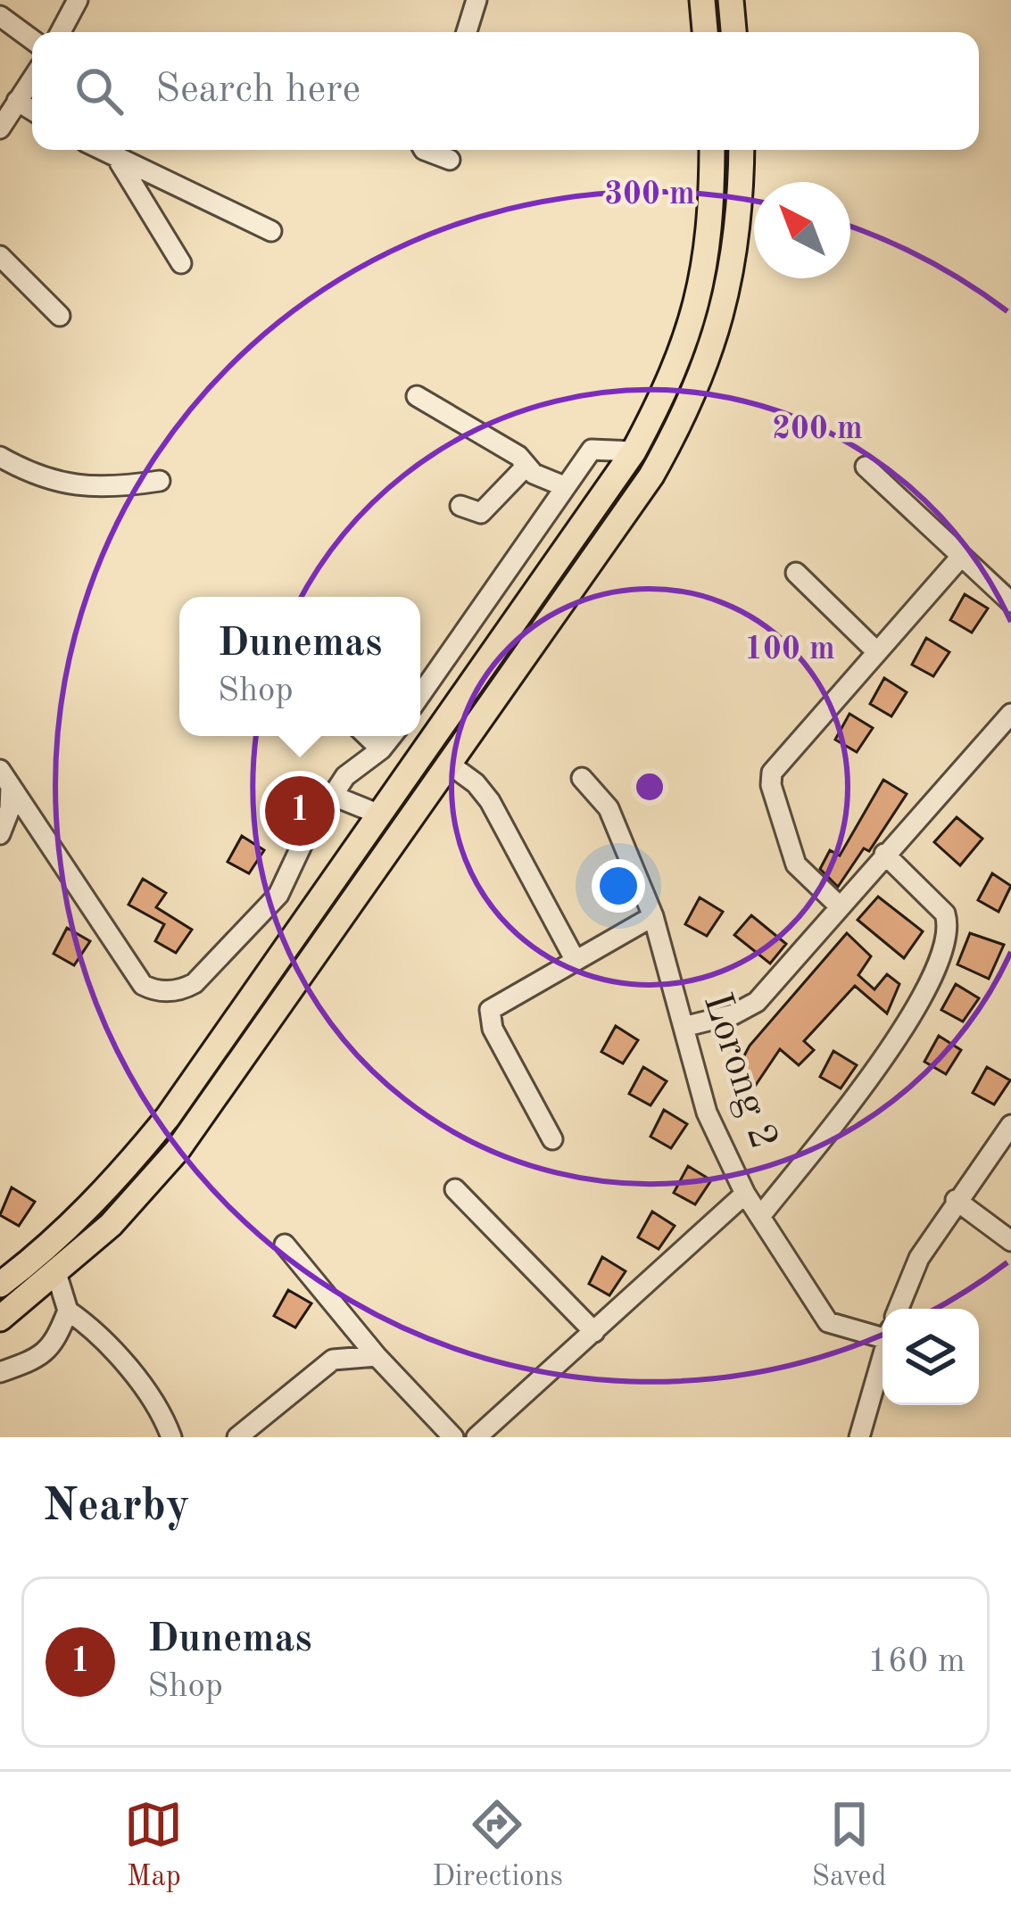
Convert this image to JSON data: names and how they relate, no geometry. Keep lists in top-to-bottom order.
{
  "streets": {
    "street": ["Lorong 2"]
  },
  "north": "top left",
  "page": {
    "search": "Search here",
    "popup": ["Dunemas", "Shop"],
    "pins": "1",
    "heading": "Nearby",
    "list": [
      {
        "mark": "1",
        "name": "Dunemas",
        "note": "Shop",
        "value": "160 m"
      }
    ],
    "nav": ["Map", "Directions", "Saved"]
  },
  "rings": ["300 m", "200 m", "100 m"]
}
